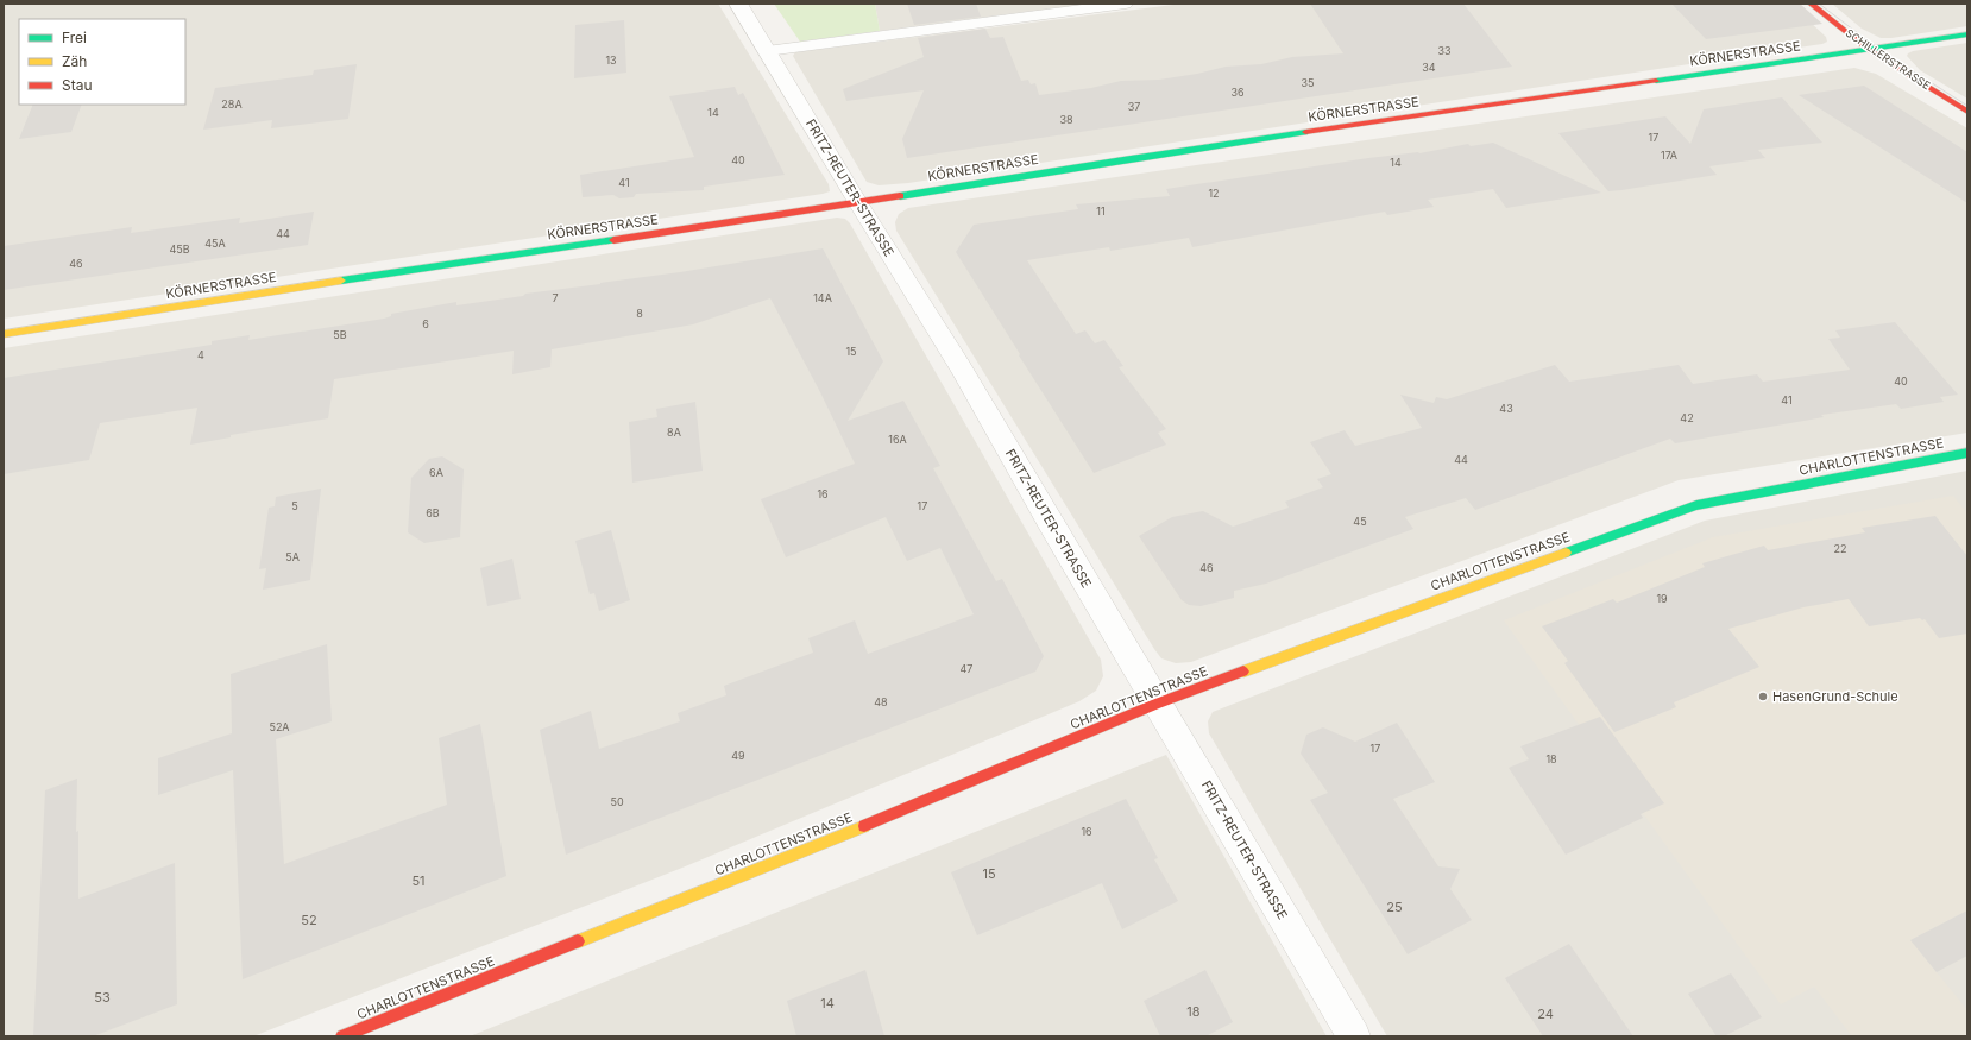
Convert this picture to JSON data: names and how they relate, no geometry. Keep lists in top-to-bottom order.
{
  "streets": {
    "street": [
      "KÖRNERSTRASSE",
      "SCHILLERSTRASSE",
      "FRITZ-REUTER-STRASSE",
      "CHARLOTTENSTRASSE"
    ]
  },
  "crossings": [
    ["KÖRNERSTRASSE", "SCHILLERSTRASSE"],
    ["KÖRNERSTRASSE", "FRITZ-REUTER-STRASSE"],
    ["FRITZ-REUTER-STRASSE", "CHARLOTTENSTRASSE"]
  ],
  "places": ["HasenGrund-Schule"],
  "house_numbers": [
    "33",
    "13",
    "34",
    "35",
    "36",
    "28A",
    "37",
    "14",
    "38",
    "17",
    "17A",
    "40",
    "14",
    "41",
    "12",
    "11",
    "44",
    "45A",
    "45B",
    "46",
    "7",
    "14A",
    "8",
    "6",
    "5B",
    "15",
    "4",
    "40",
    "41",
    "43",
    "42",
    "8A",
    "16A",
    "44",
    "6A",
    "16",
    "5",
    "17",
    "6B",
    "45",
    "22",
    "5A",
    "46",
    "19",
    "47",
    "48",
    "52A",
    "17",
    "49",
    "18",
    "50",
    "16",
    "15",
    "51",
    "25",
    "52",
    "53",
    "14",
    "18",
    "24"
  ],
  "legend": ["Frei", "Zäh", "Stau"]
}
